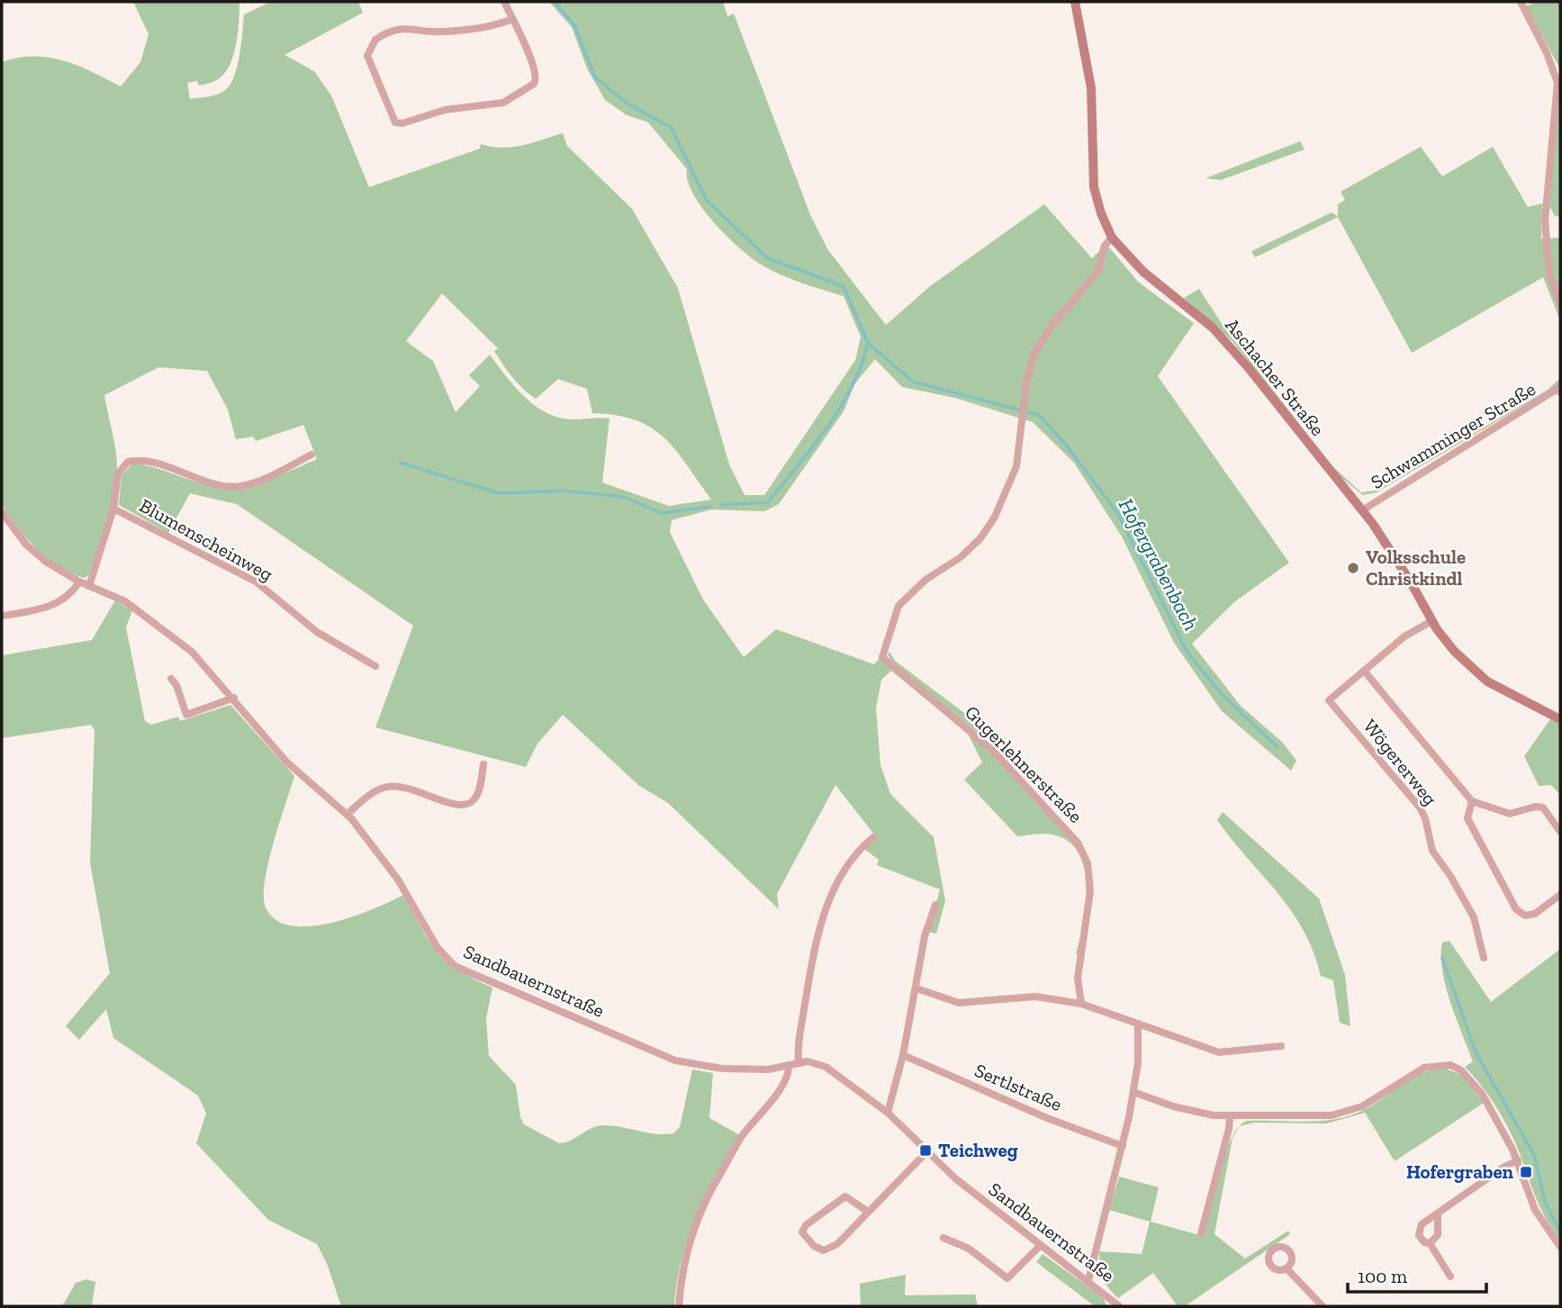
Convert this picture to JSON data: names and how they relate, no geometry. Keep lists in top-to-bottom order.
{
  "streets": {
    "street": [
      "Aschacher Straße",
      "Schwamminger Straße",
      "Blumenscheinweg",
      "Wögererweg",
      "Gugerlehnerstraße",
      "Sandbauernstraße",
      "Sertlstraße"
    ]
  },
  "crossings": [
    ["Aschacher Straße", "Schwamminger Straße"],
    ["Aschacher Straße", "Wögererweg"],
    ["Aschacher Straße", "Gugerlehnerstraße"]
  ],
  "water": ["Hofergrabenbach"],
  "places": {
    "other": ["Volksschule Christkindl"],
    "transit": ["Teichweg", "Hofergraben"]
  },
  "scale_bar": "100 m"
}
